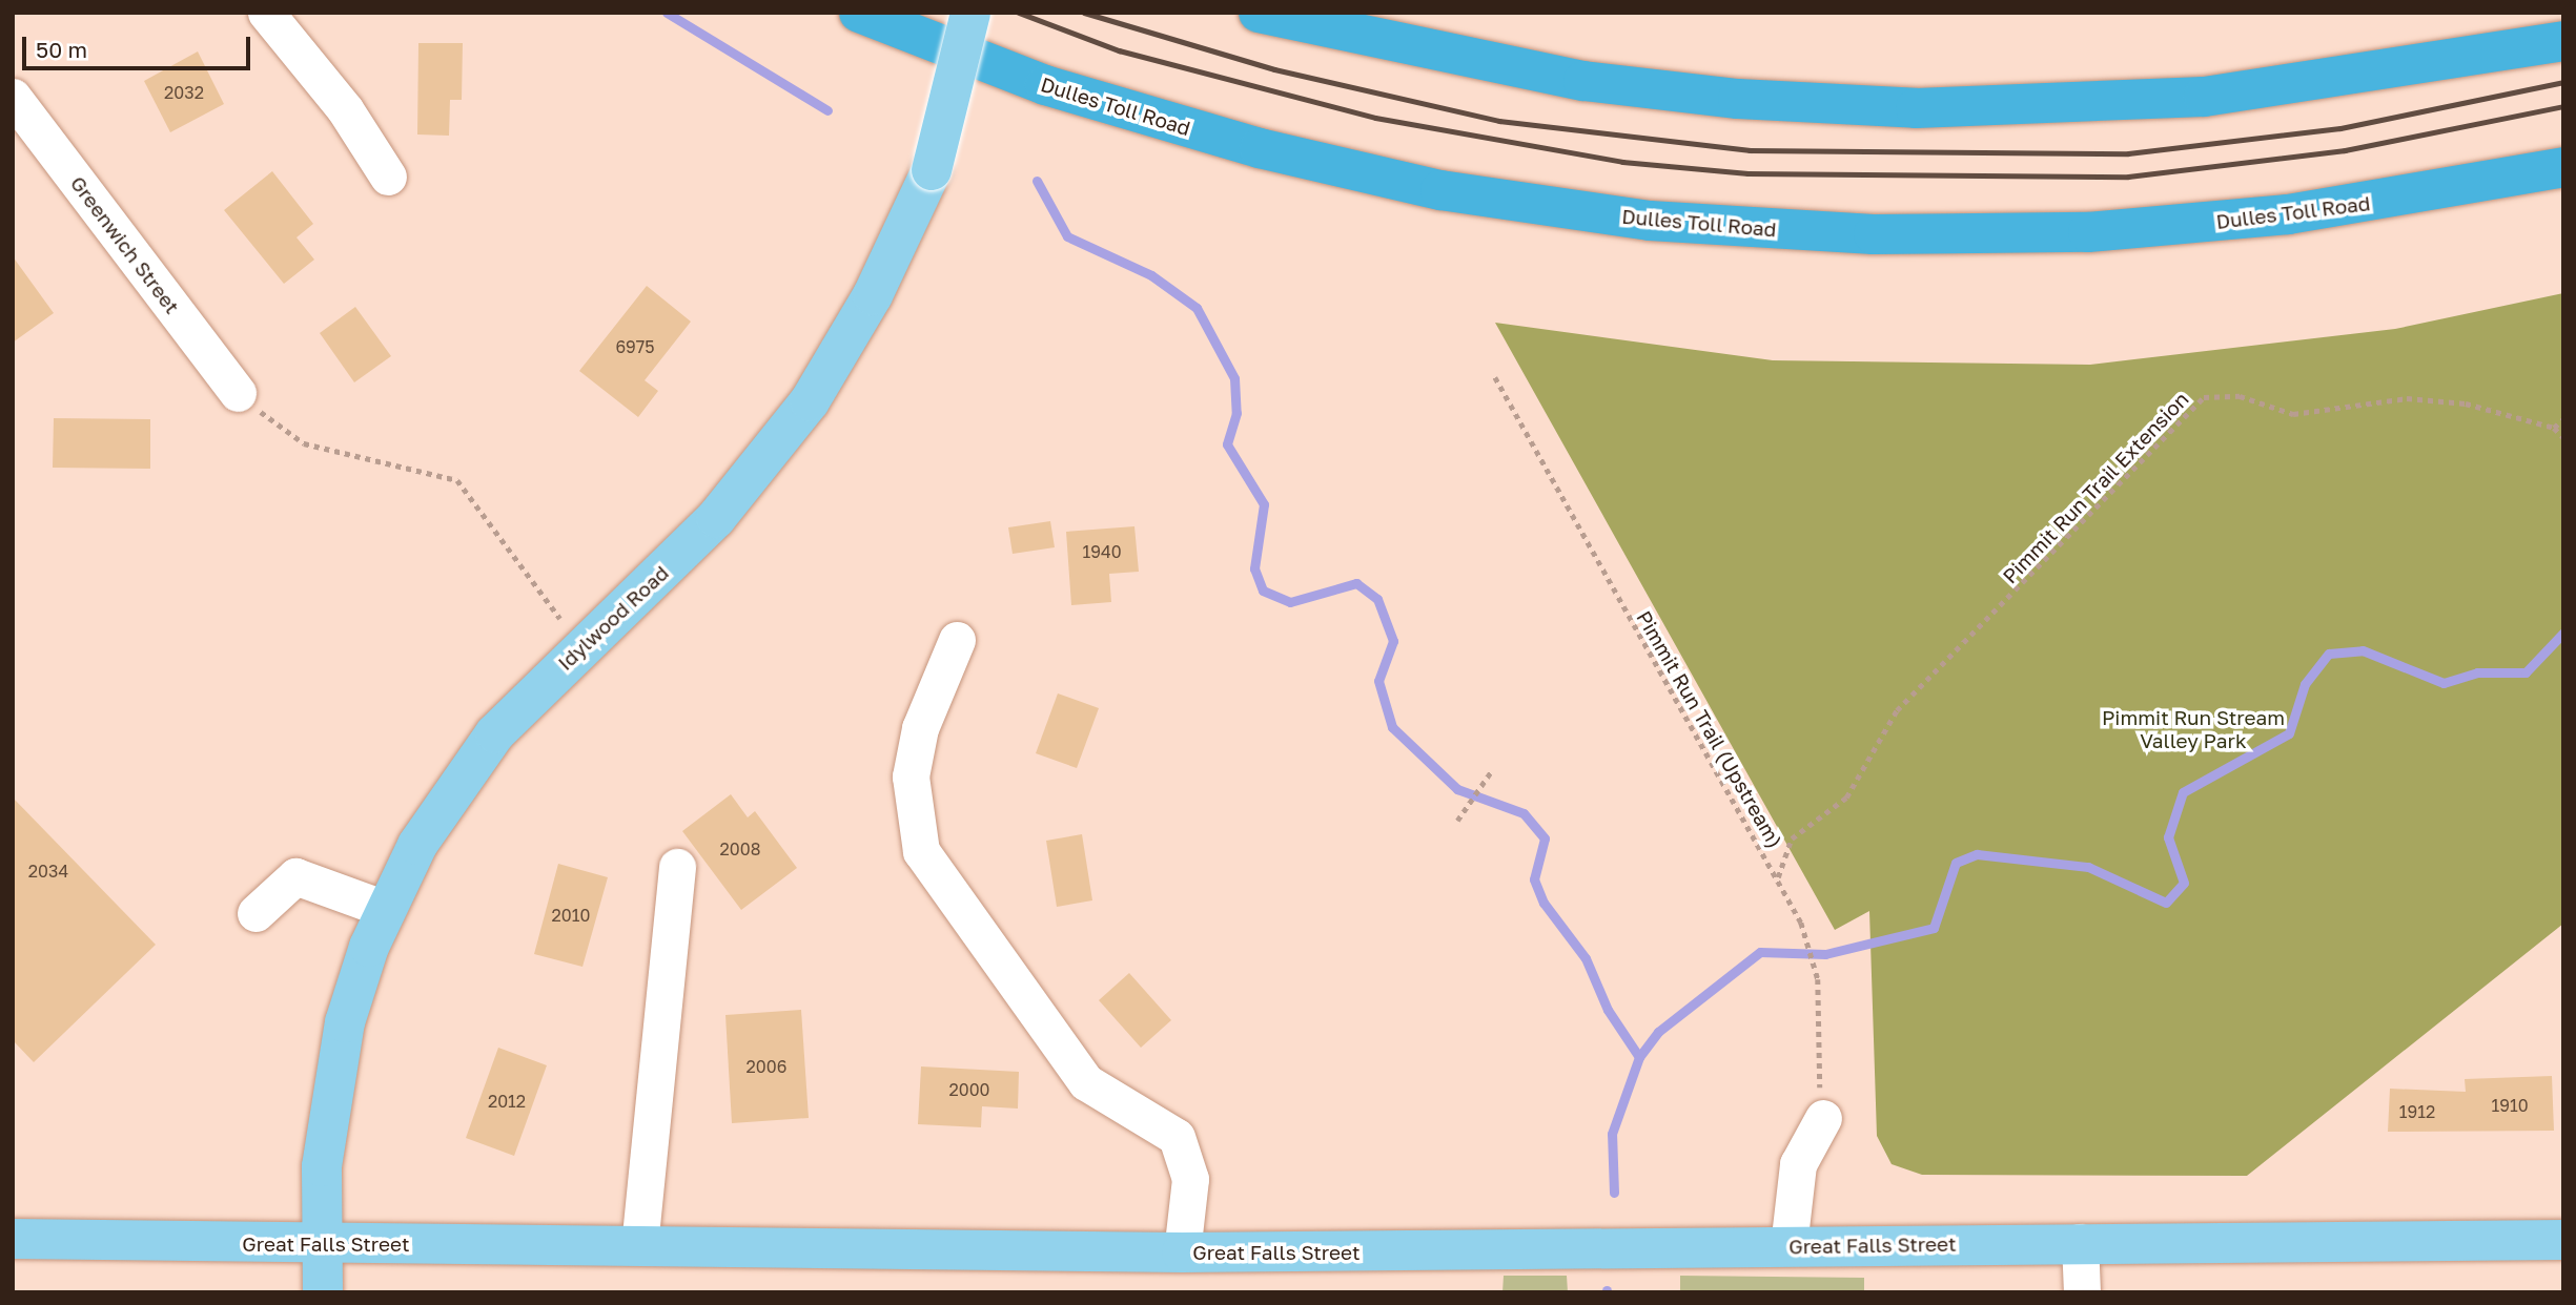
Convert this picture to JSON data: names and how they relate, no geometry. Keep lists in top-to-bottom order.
{
  "streets": {
    "highway": ["Dulles Toll Road"],
    "main road": ["Idylwood Road", "Great Falls Street"],
    "street": ["Greenwich Street"],
    "path": ["Pimmit Run Trail Extension", "Pimmit Run Trail (Upstream)"]
  },
  "crossings": [
    ["Pimmit Run Trail Extension", "Pimmit Run Trail (Upstream)"],
    ["Idylwood Road", "Great Falls Street"]
  ],
  "parks": ["Pimmit Run Stream Valley Park"],
  "house_numbers": [
    "2032",
    "6975",
    "1940",
    "2008",
    "2034",
    "2010",
    "2006",
    "2000",
    "2012",
    "1910",
    "1912"
  ],
  "scale_bar": "50 m"
}
